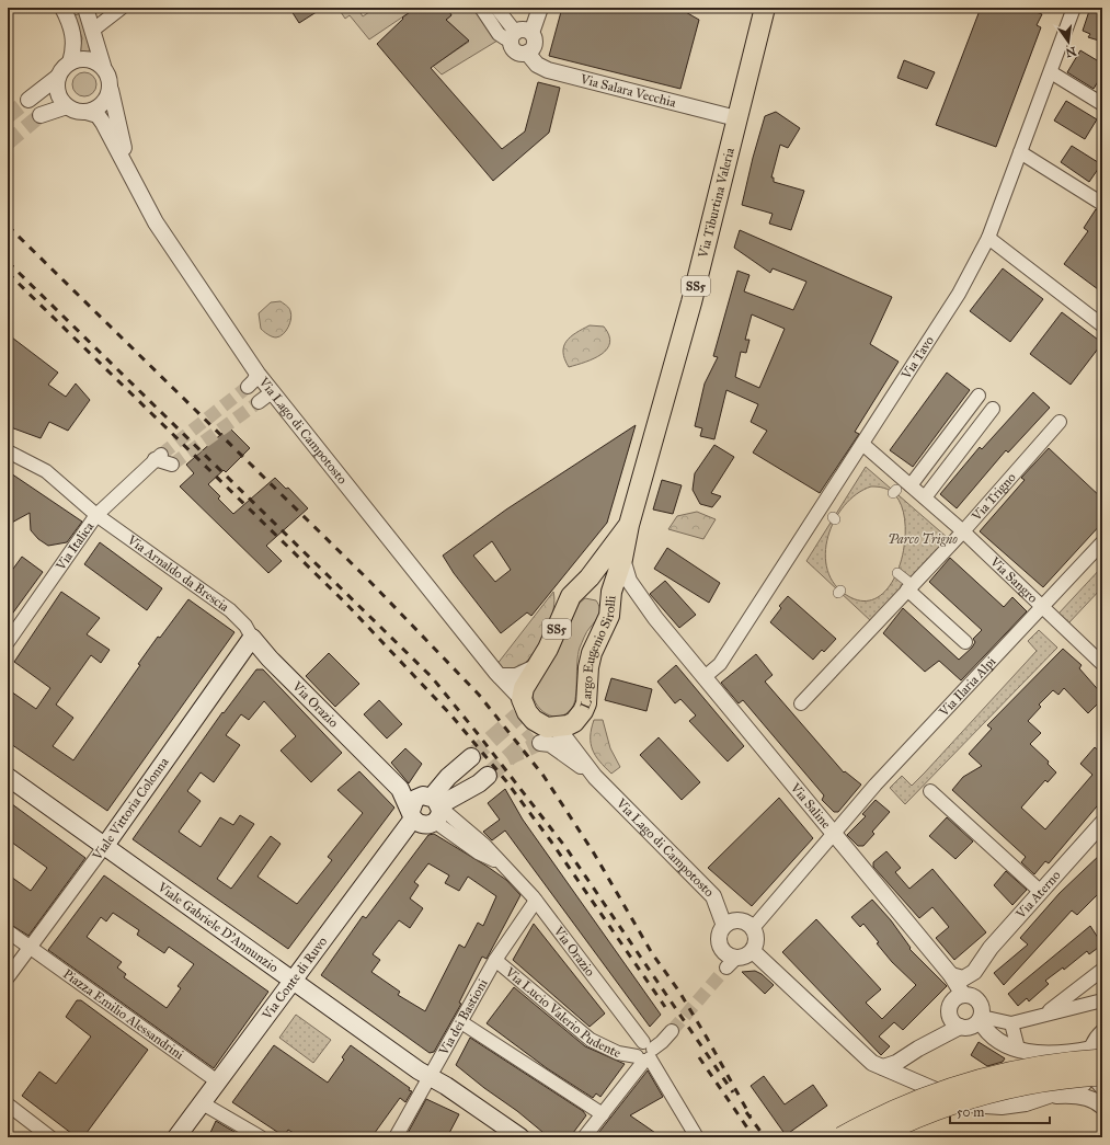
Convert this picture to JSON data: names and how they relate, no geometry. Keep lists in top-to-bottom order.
{
  "streets": {
    "main road": [
      "Via Tiburtina Valeria",
      "SS5",
      "Largo Eugenio Sirolli",
      "Via Orazio",
      "Viale Vittoria Colonna",
      "Viale Gabriele D'Annunzio",
      "Via Conte di Ruvo"
    ],
    "street": [
      "Via Salara Vecchia",
      "Via Tavo",
      "Via Lago di Campotosto",
      "Via Trigno",
      "Via Italica",
      "Via Arnaldo da Brescia",
      "Via Sangro",
      "Via Ilaria Alpi",
      "Via Saline",
      "Via Aterno",
      "Via Lucio Valerio Pudente",
      "Piazza Emilio Alessandrini",
      "Via dei Bastioni"
    ]
  },
  "crossings": [
    ["Via Salara Vecchia", "Via Tiburtina Valeria"],
    ["Via Tiburtina Valeria", "SS5"],
    ["Via Tiburtina Valeria", "Largo Eugenio Sirolli"],
    ["Via Tiburtina Valeria", "Via Saline"],
    ["SS5", "Via Lago di Campotosto"],
    ["SS5", "Largo Eugenio Sirolli"],
    ["Via Tavo", "Via Sangro"],
    ["Via Tavo", "Via Saline"],
    ["Via Lago di Campotosto", "Largo Eugenio Sirolli"],
    ["Via Lago di Campotosto", "Via Ilaria Alpi"],
    ["Via Trigno", "Via Sangro"],
    ["Via Italica", "Via Arnaldo da Brescia"],
    ["Via Arnaldo da Brescia", "Via Orazio"],
    ["Via Arnaldo da Brescia", "Viale Vittoria Colonna"],
    ["Via Sangro", "Via Ilaria Alpi"],
    ["Largo Eugenio Sirolli", "Via Saline"],
    ["Via Ilaria Alpi", "Via Saline"],
    ["Via Orazio", "Viale Vittoria Colonna"],
    ["Via Orazio", "Via Conte di Ruvo"],
    ["Via Orazio", "Via Lucio Valerio Pudente"],
    ["Via Orazio", "Via dei Bastioni"],
    ["Via Saline", "Via Aterno"],
    ["Viale Vittoria Colonna", "Viale Gabriele D'Annunzio"],
    ["Viale Vittoria Colonna", "Piazza Emilio Alessandrini"],
    ["Viale Gabriele D'Annunzio", "Via Conte di Ruvo"],
    ["Viale Gabriele D'Annunzio", "Via dei Bastioni"],
    ["Via Conte di Ruvo", "Piazza Emilio Alessandrini"],
    ["Via Lucio Valerio Pudente", "Via dei Bastioni"]
  ],
  "parks": ["Parco Trigno"],
  "scale_bar": "50 m",
  "north": "bottom"
}
